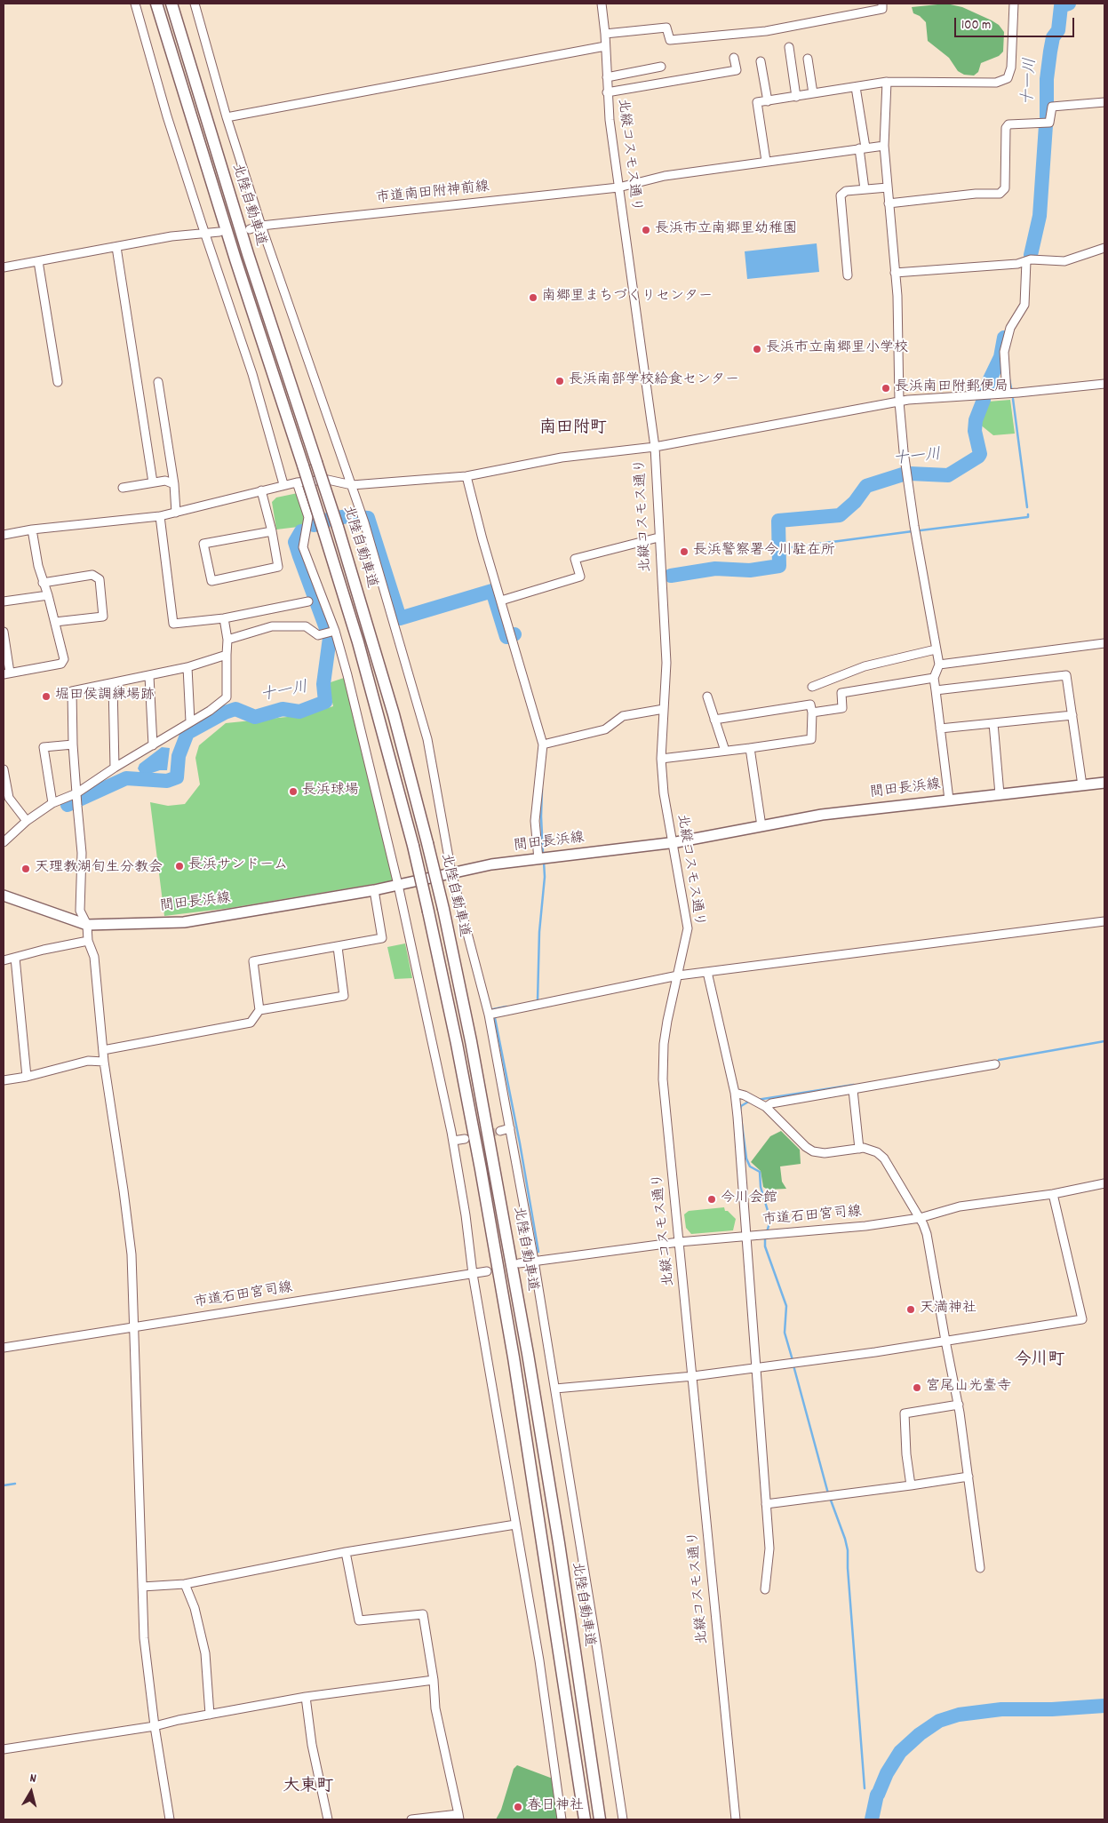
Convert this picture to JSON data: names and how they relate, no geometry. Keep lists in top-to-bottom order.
{
  "streets": {
    "highway": ["北陸自動車道"],
    "main road": ["間田長浜線"],
    "street": ["北縦コスモス通り", "市道南田附神前線", "市道石田宮司線"]
  },
  "crossings": [
    ["北縦コスモス通り", "市道南田附神前線"],
    ["北縦コスモス通り", "間田長浜線"],
    ["北縦コスモス通り", "市道石田宮司線"]
  ],
  "districts": ["南田附町", "今川町", "大東町"],
  "water": ["十一川"],
  "places": [
    "長浜市立南郷里幼稚園",
    "南郷里まちづくりセンター",
    "長浜市立南郷里小学校",
    "長浜南部学校給食センター",
    "長浜南田附郵便局",
    "長浜警察署今川駐在所",
    "堀田侯調練場跡",
    "長浜球場",
    "長浜サンドーム",
    "天理教湖旬生分教会",
    "今川会館",
    "天満神社",
    "宮尾山光臺寺",
    "春日神社"
  ],
  "scale_bar": "100 m",
  "north": "top"
}
